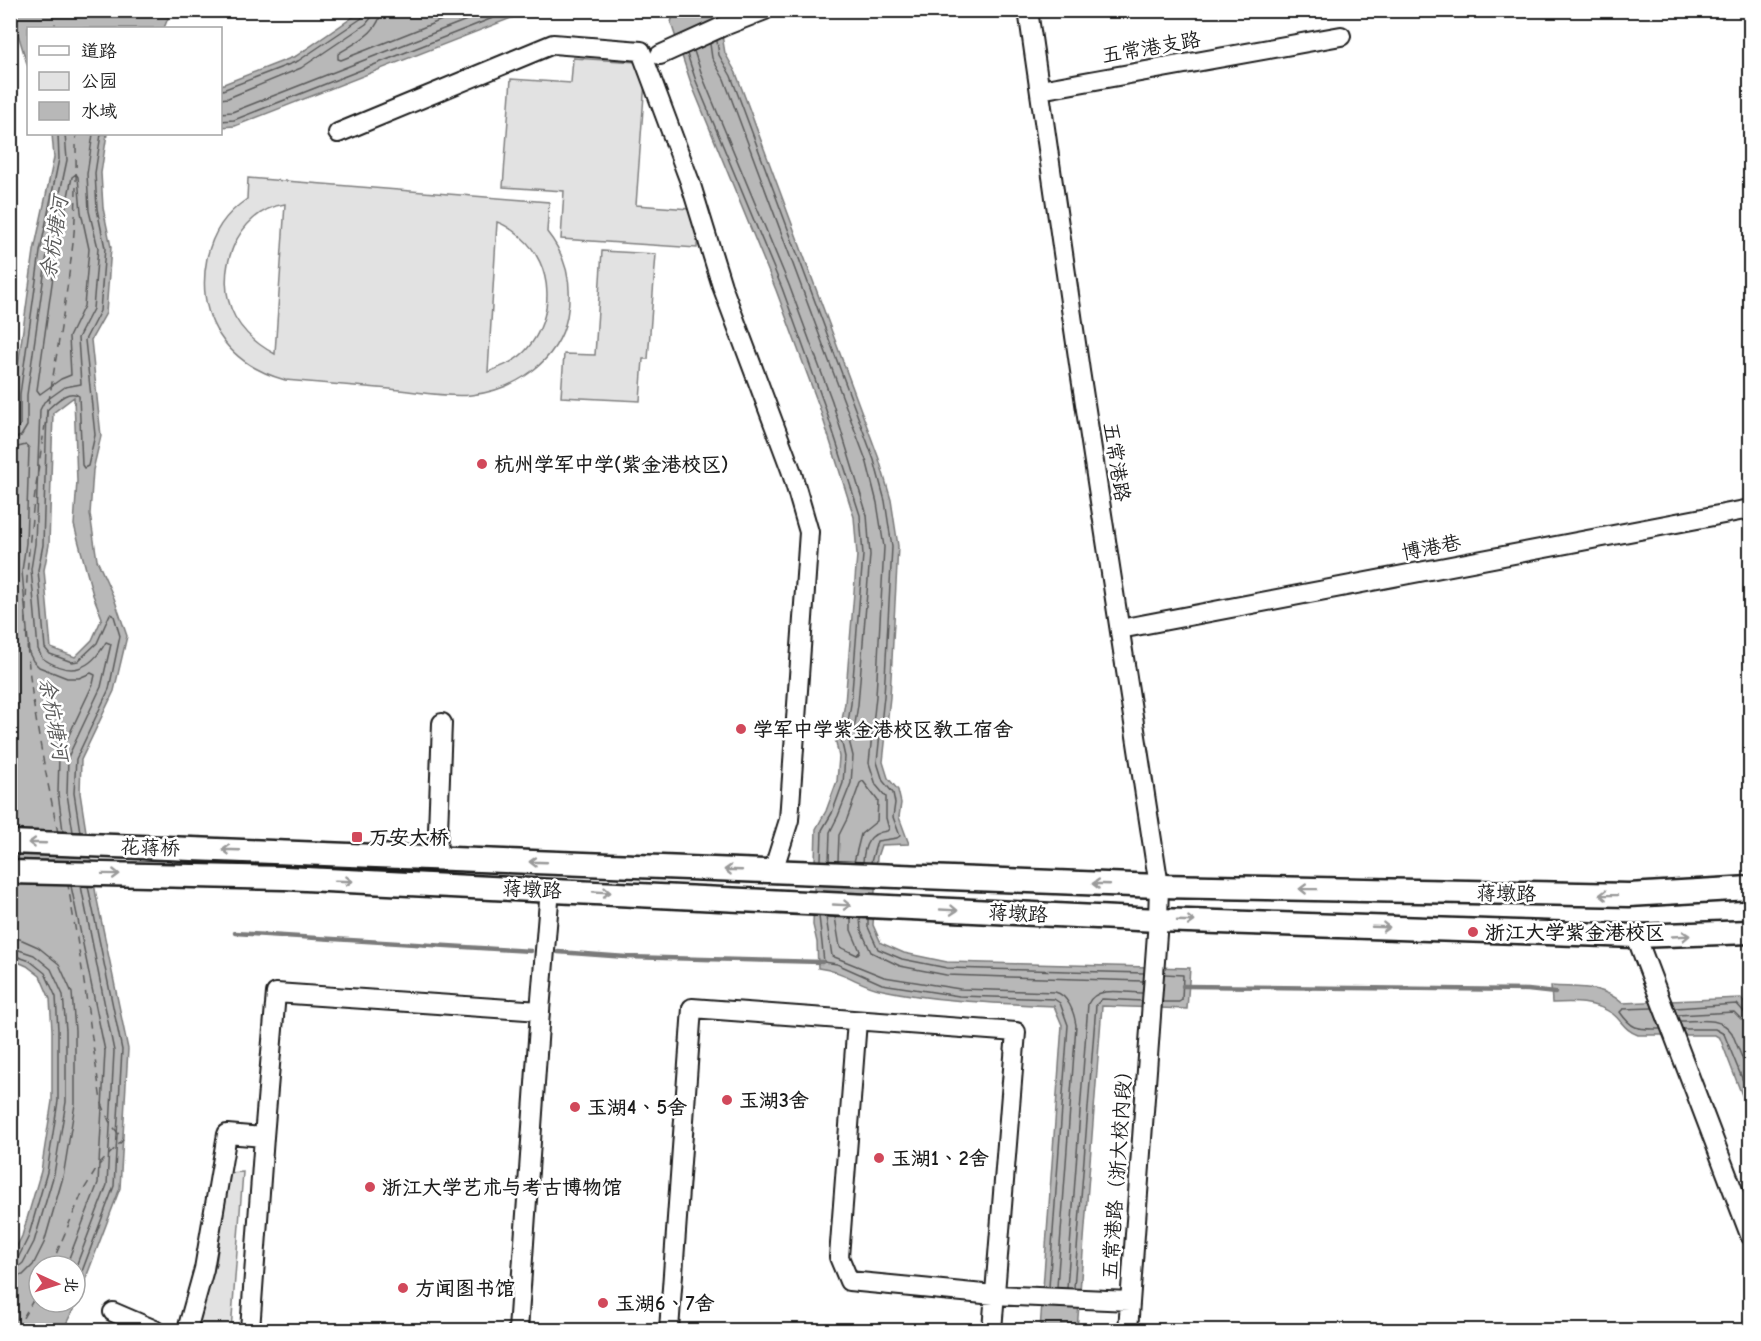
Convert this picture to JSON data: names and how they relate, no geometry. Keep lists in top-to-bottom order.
{
  "streets": {
    "main road": ["花蒋桥", "蒋墩路"],
    "street": [
      "五常港支路",
      "五常港路",
      "博港巷",
      "五常港路（浙大校内段）"
    ]
  },
  "crossings": [
    ["五常港支路", "五常港路"],
    ["五常港路", "博港巷"],
    ["五常港路", "蒋墩路"],
    ["五常港路", "五常港路（浙大校内段）"],
    ["花蒋桥", "蒋墩路"]
  ],
  "water": ["余杭塘河"],
  "places": {
    "other": [
      "杭州学军中学(紫金港校区)",
      "学军中学紫金港校区教工宿舍",
      "浙江大学紫金港校区",
      "玉湖3舍",
      "玉湖4、5舍",
      "玉湖1、2舍",
      "浙江大学艺术与考古博物馆",
      "方闻图书馆",
      "玉湖6、7舍"
    ],
    "transit": ["万安大桥"]
  },
  "legend": ["道路", "公园", "水域"],
  "north": "right"
}
